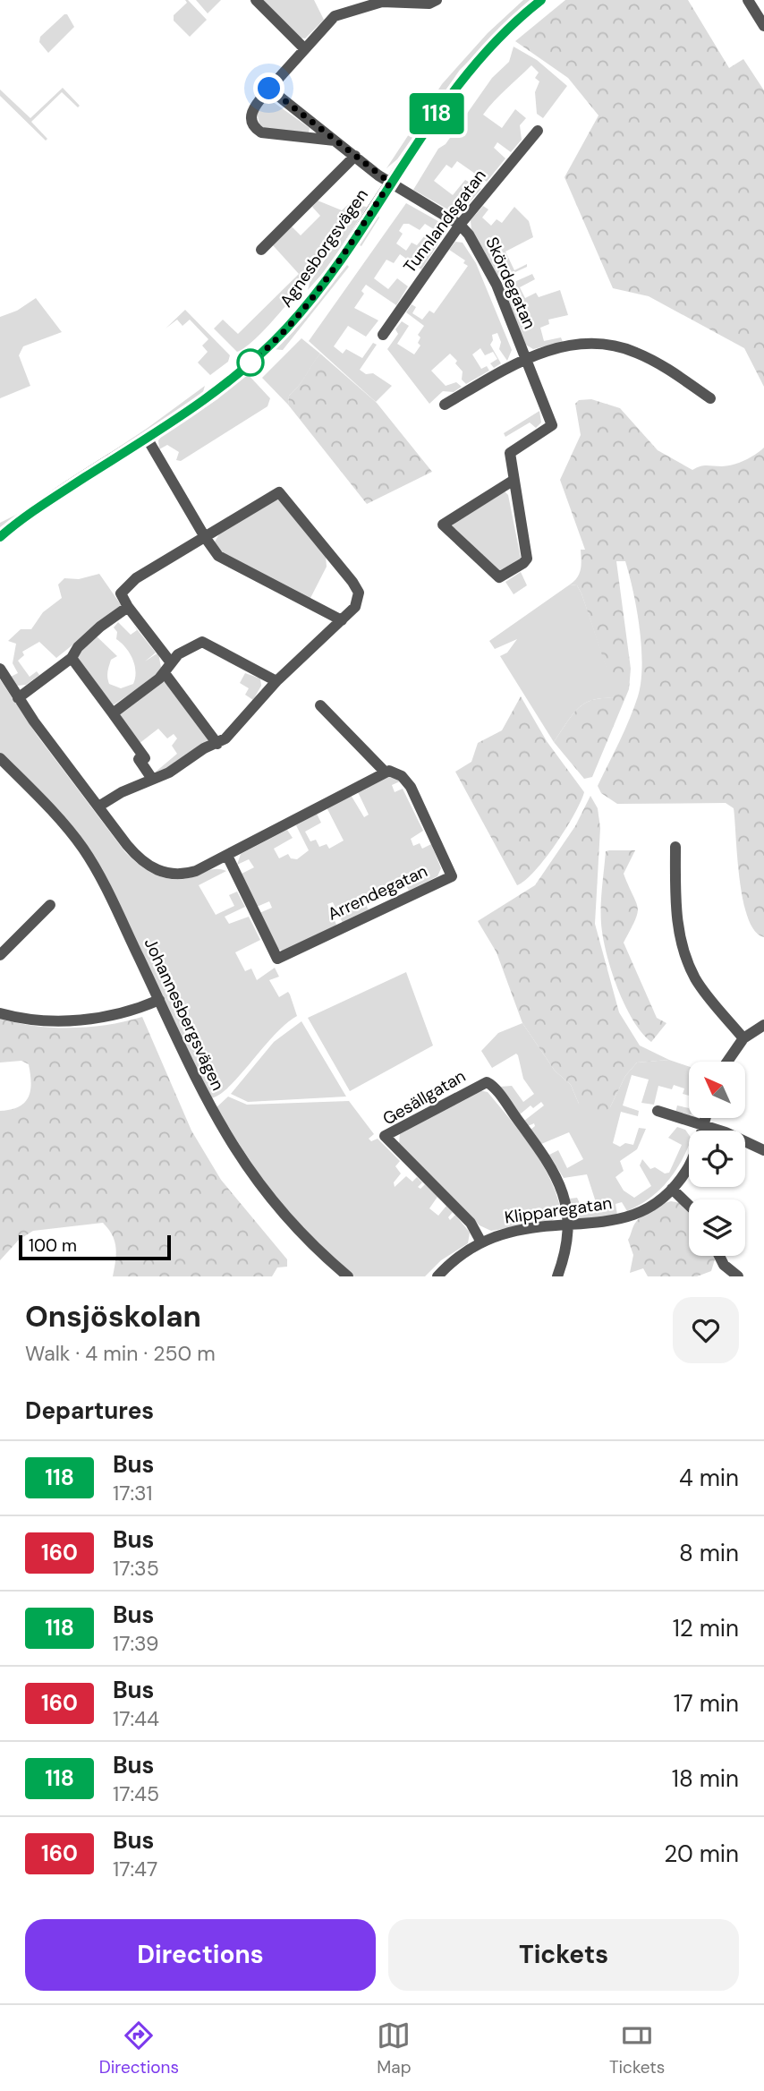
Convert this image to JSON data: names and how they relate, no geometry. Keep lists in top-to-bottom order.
{
  "streets": {
    "street": [
      "Tunnlandsgatan",
      "Agnesborgsvägen",
      "Skördegatan",
      "Arrendegatan",
      "Johannesbergsvägen",
      "Gesällgatan",
      "Klipparegatan"
    ]
  },
  "crossings": [
    ["Tunnlandsgatan", "Skördegatan"],
    ["Agnesborgsvägen", "Skördegatan"],
    ["Gesällgatan", "Klipparegatan"]
  ],
  "lines": ["bus line 118"],
  "scale_bar": "100 m",
  "north": "top left",
  "page": {
    "on_map": "118",
    "scale": "100 m",
    "heading": [
      ["Onsjöskolan", "Walk · 4 min · 250 m"],
      "Departures"
    ],
    "list": [
      {
        "mark": "118",
        "name": "Bus",
        "note": "17:31",
        "value": "4 min"
      },
      {
        "mark": "160",
        "name": "Bus",
        "note": "17:35",
        "value": "8 min"
      },
      {
        "mark": "118",
        "name": "Bus",
        "note": "17:39",
        "value": "12 min"
      },
      {
        "mark": "160",
        "name": "Bus",
        "note": "17:44",
        "value": "17 min"
      },
      {
        "mark": "118",
        "name": "Bus",
        "note": "17:45",
        "value": "18 min"
      },
      {
        "mark": "160",
        "name": "Bus",
        "note": "17:47",
        "value": "20 min"
      }
    ],
    "buttons": ["Directions", "Tickets"],
    "tabs": ["Directions", "Map", "Tickets"]
  }
}
